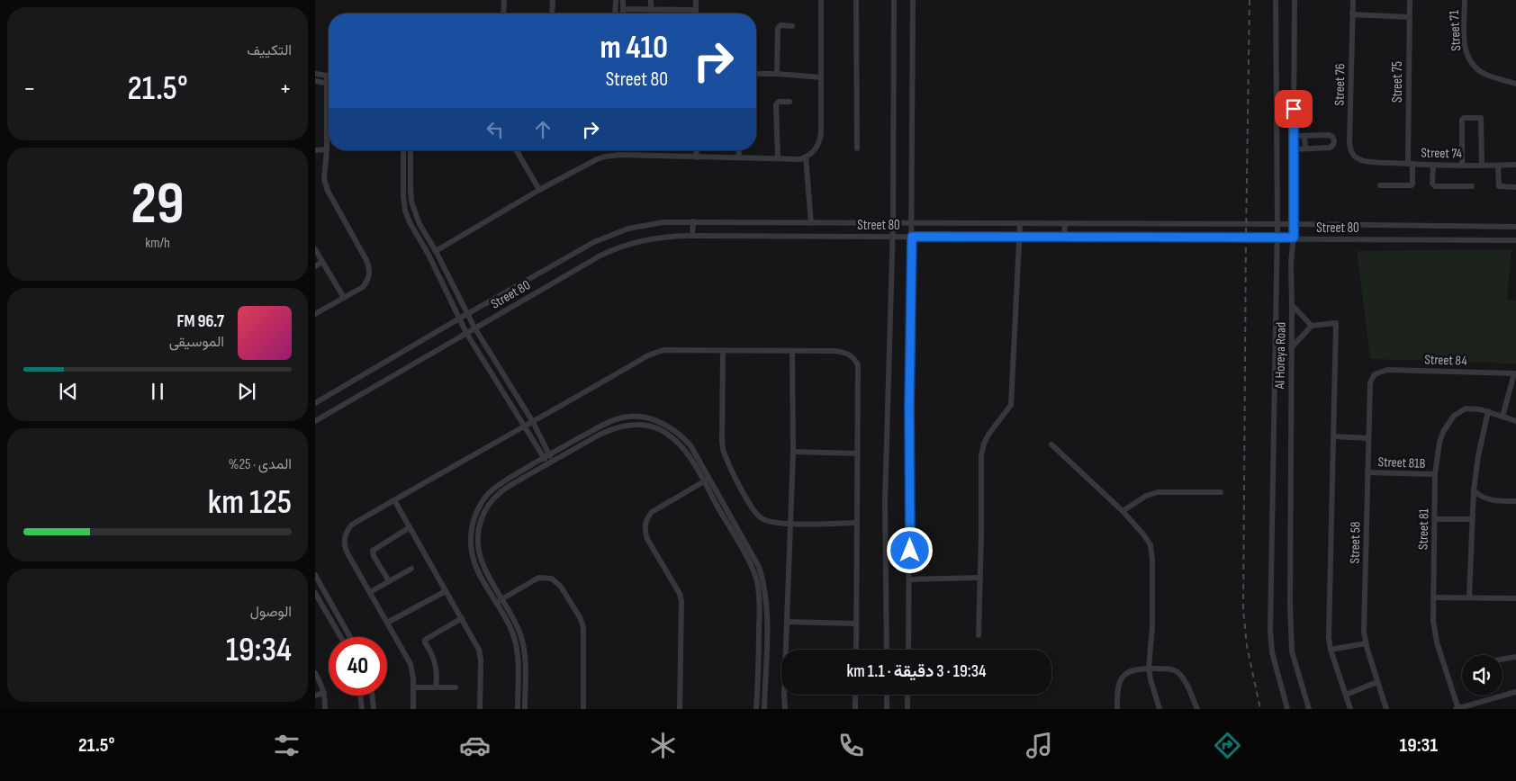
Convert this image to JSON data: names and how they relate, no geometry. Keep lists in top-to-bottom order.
{
  "streets": {
    "street": [
      "Street 71",
      "Street 75",
      "Street 76",
      "Street 74",
      "Street 80",
      "Al Horeya Road",
      "Street 84",
      "Street 81B",
      "Street 81",
      "Street 58"
    ]
  },
  "crossings": [
    ["Street 75", "Street 74"],
    ["Street 76", "Street 74"],
    ["Street 80", "Al Horeya Road"],
    ["Street 84", "Street 58"],
    ["Street 81B", "Street 81"],
    ["Street 81B", "Street 58"]
  ],
  "page": {
    "tile": [
      "التكييف",
      ["29", "km/h"],
      ["المدى · 25%", "125 km"],
      ["الوصول", "19:34"]
    ],
    "turn": ["410 m", "Street 80"],
    "heat": ["−", "21.5°", "+"],
    "song": ["96.7 FM", "الموسيقى"],
    "limit": "40",
    "trip": "19:34 · 3 دقيقة · 1.1 km",
    "tabs": ["19:31", "21.5°"]
  }
}
